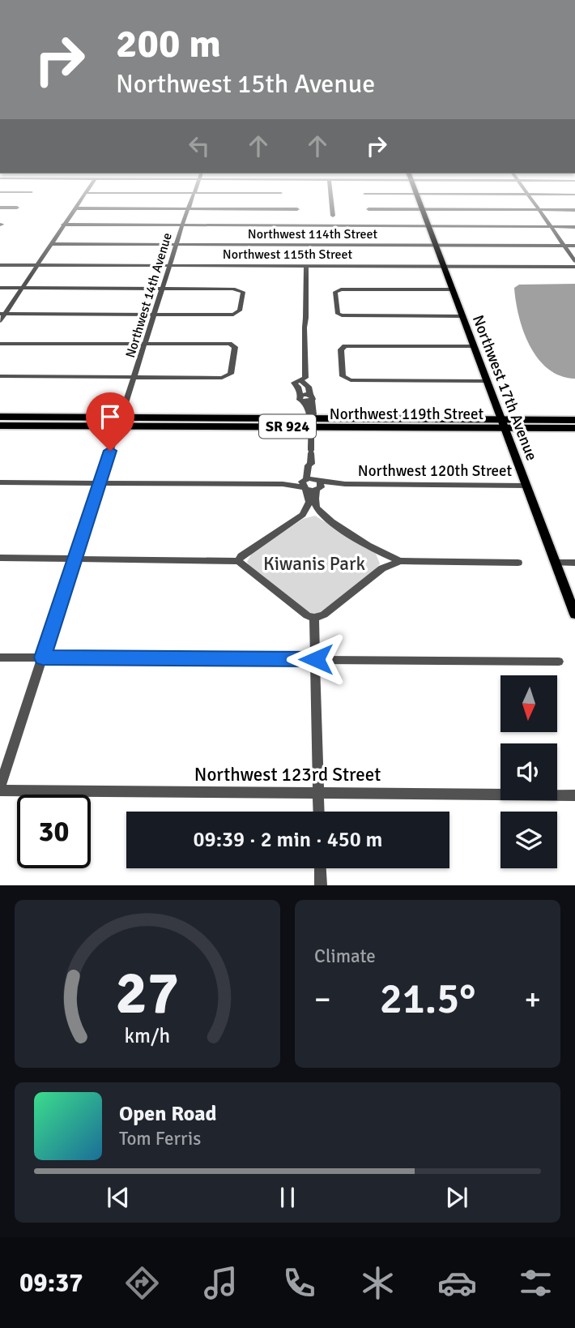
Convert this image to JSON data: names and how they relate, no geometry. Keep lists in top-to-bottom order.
{
  "streets": {
    "highway": ["Northwest 119th Street", "SR 924"],
    "main road": ["Northwest 17th Avenue"],
    "street": [
      "Northwest 114th Street",
      "Northwest 115th Street",
      "Northwest 14th Avenue",
      "Northwest 120th Street",
      "Northwest 123rd Street"
    ]
  },
  "crossings": [
    ["Northwest 114th Street", "Northwest 14th Avenue"],
    ["Northwest 114th Street", "Northwest 17th Avenue"],
    ["Northwest 115th Street", "Northwest 14th Avenue"],
    ["Northwest 115th Street", "Northwest 17th Avenue"],
    ["Northwest 14th Avenue", "Northwest 119th Street"],
    ["Northwest 14th Avenue", "Northwest 120th Street"],
    ["Northwest 14th Avenue", "Northwest 123rd Street"],
    ["Northwest 17th Avenue", "Northwest 119th Street"],
    ["Northwest 17th Avenue", "Northwest 120th Street"]
  ],
  "parks": ["Kiwanis Park"],
  "north": "bottom",
  "page": {
    "turn": ["200 m", "Northwest 15th Avenue"],
    "limit": "30",
    "trip": "09:39 · 2 min · 450 m",
    "tile": "Climate",
    "heat": ["−", "21.5°", "+"],
    "song": ["Open Road", "Tom Ferris"],
    "tabs": "09:37",
    "gauge": ["27", "km/h"]
  }
}
